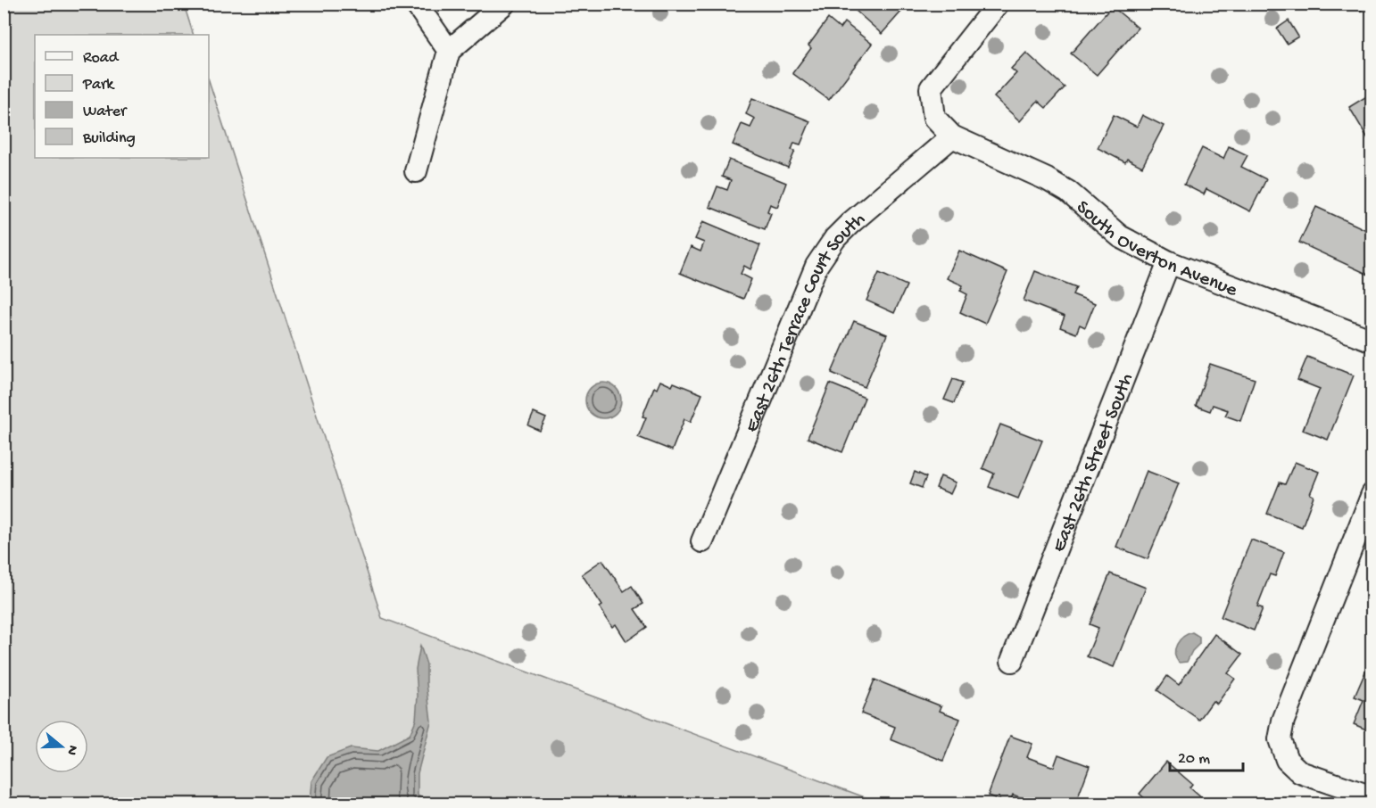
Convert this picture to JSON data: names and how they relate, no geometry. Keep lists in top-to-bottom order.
{
  "streets": {
    "street": ["South Overton Avenue", "East 26th Terrace Court South", "East 26th Street South"]
  },
  "crossings": [
    ["South Overton Avenue", "East 26th Terrace Court South"],
    ["South Overton Avenue", "East 26th Street South"]
  ],
  "legend": [
    "Road",
    "Park",
    "Water",
    "Building"
  ],
  "scale_bar": "20 m",
  "north": "right"
}
